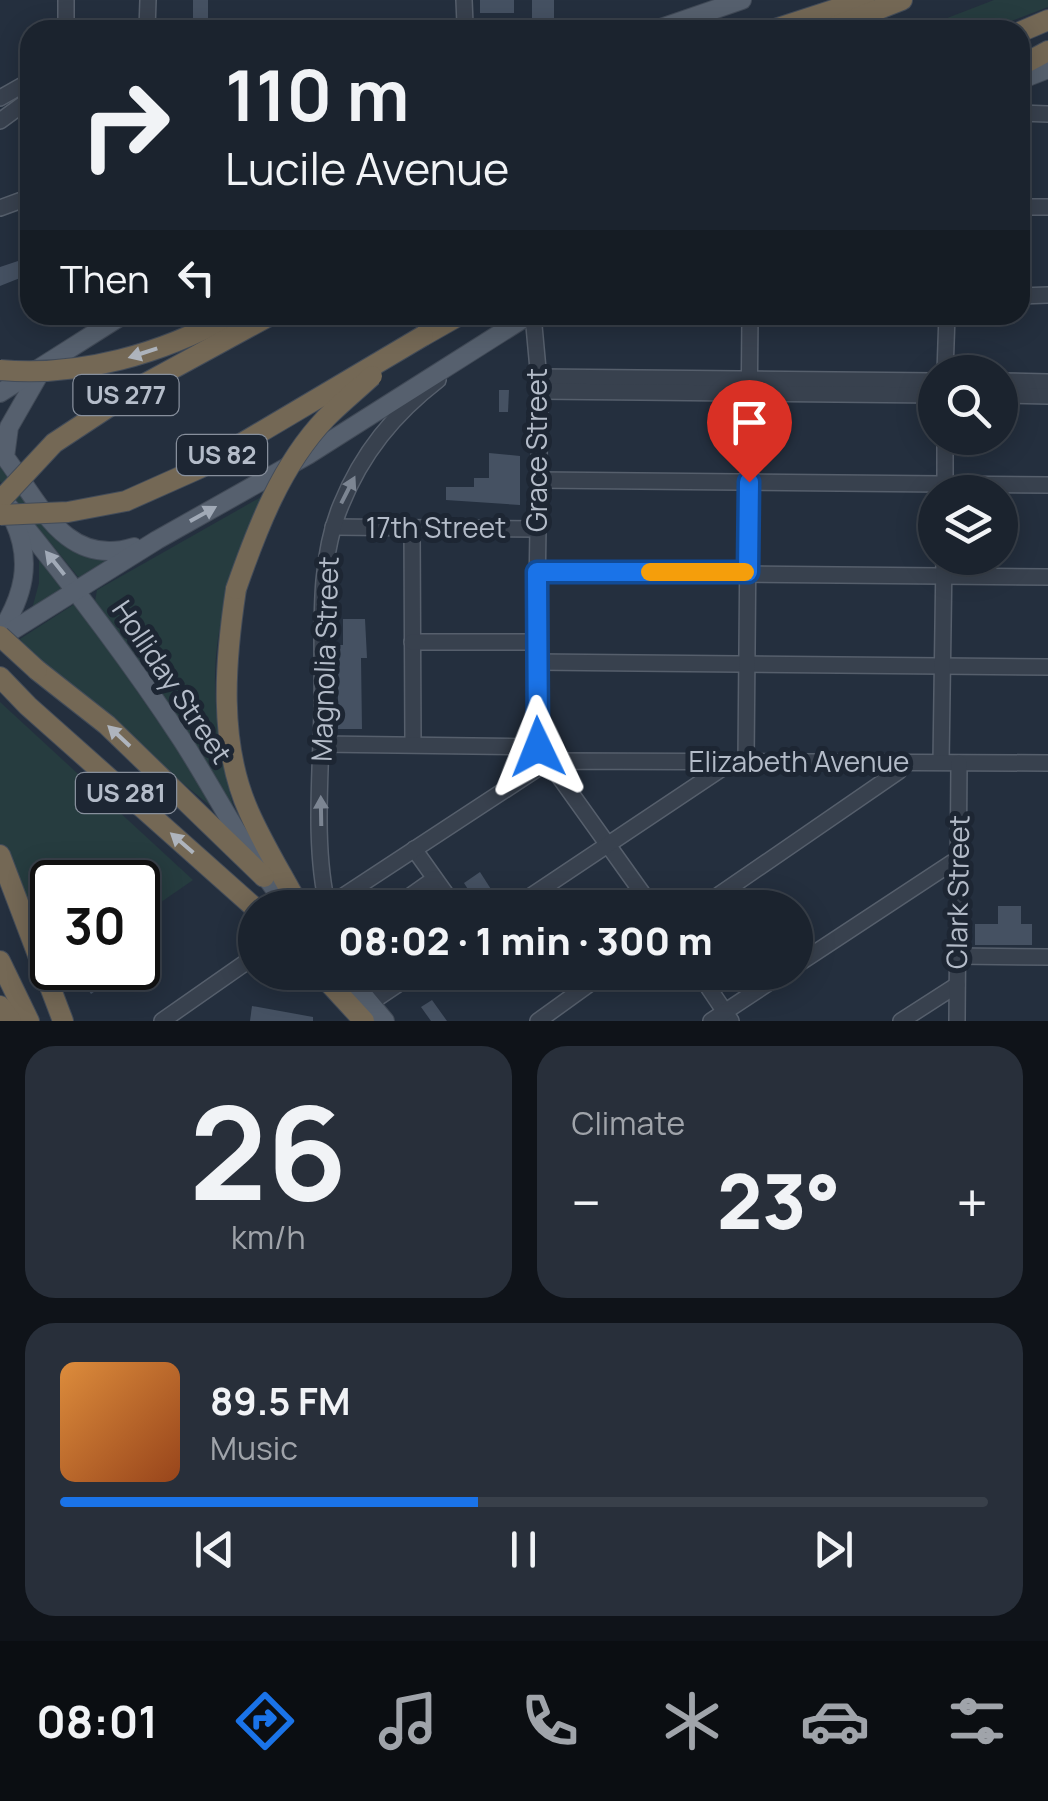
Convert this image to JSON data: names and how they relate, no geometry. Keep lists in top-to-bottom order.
{
  "streets": {
    "highway": ["US 277", "US 82", "US 281"],
    "main road": ["Holliday Street"],
    "street": [
      "Grace Street",
      "17th Street",
      "Magnolia Street",
      "Elizabeth Avenue",
      "Clark Street"
    ]
  },
  "crossings": [
    ["US 277", "US 82"],
    ["US 277", "Holliday Street"],
    ["Grace Street", "17th Street"],
    ["US 82", "Holliday Street"],
    ["17th Street", "Magnolia Street"],
    ["Elizabeth Avenue", "Clark Street"]
  ],
  "one_way": ["Magnolia Street"],
  "page": {
    "turn": ["110 m", "Lucile Avenue"],
    "then": "Then",
    "limit": "30",
    "trip": "08:02 · 1 min · 300 m",
    "tile": [
      ["26", "km/h"],
      "Climate"
    ],
    "heat": ["−", "23°", "+"],
    "song": ["89.5 FM", "Music"],
    "tabs": "08:01"
  }
}
